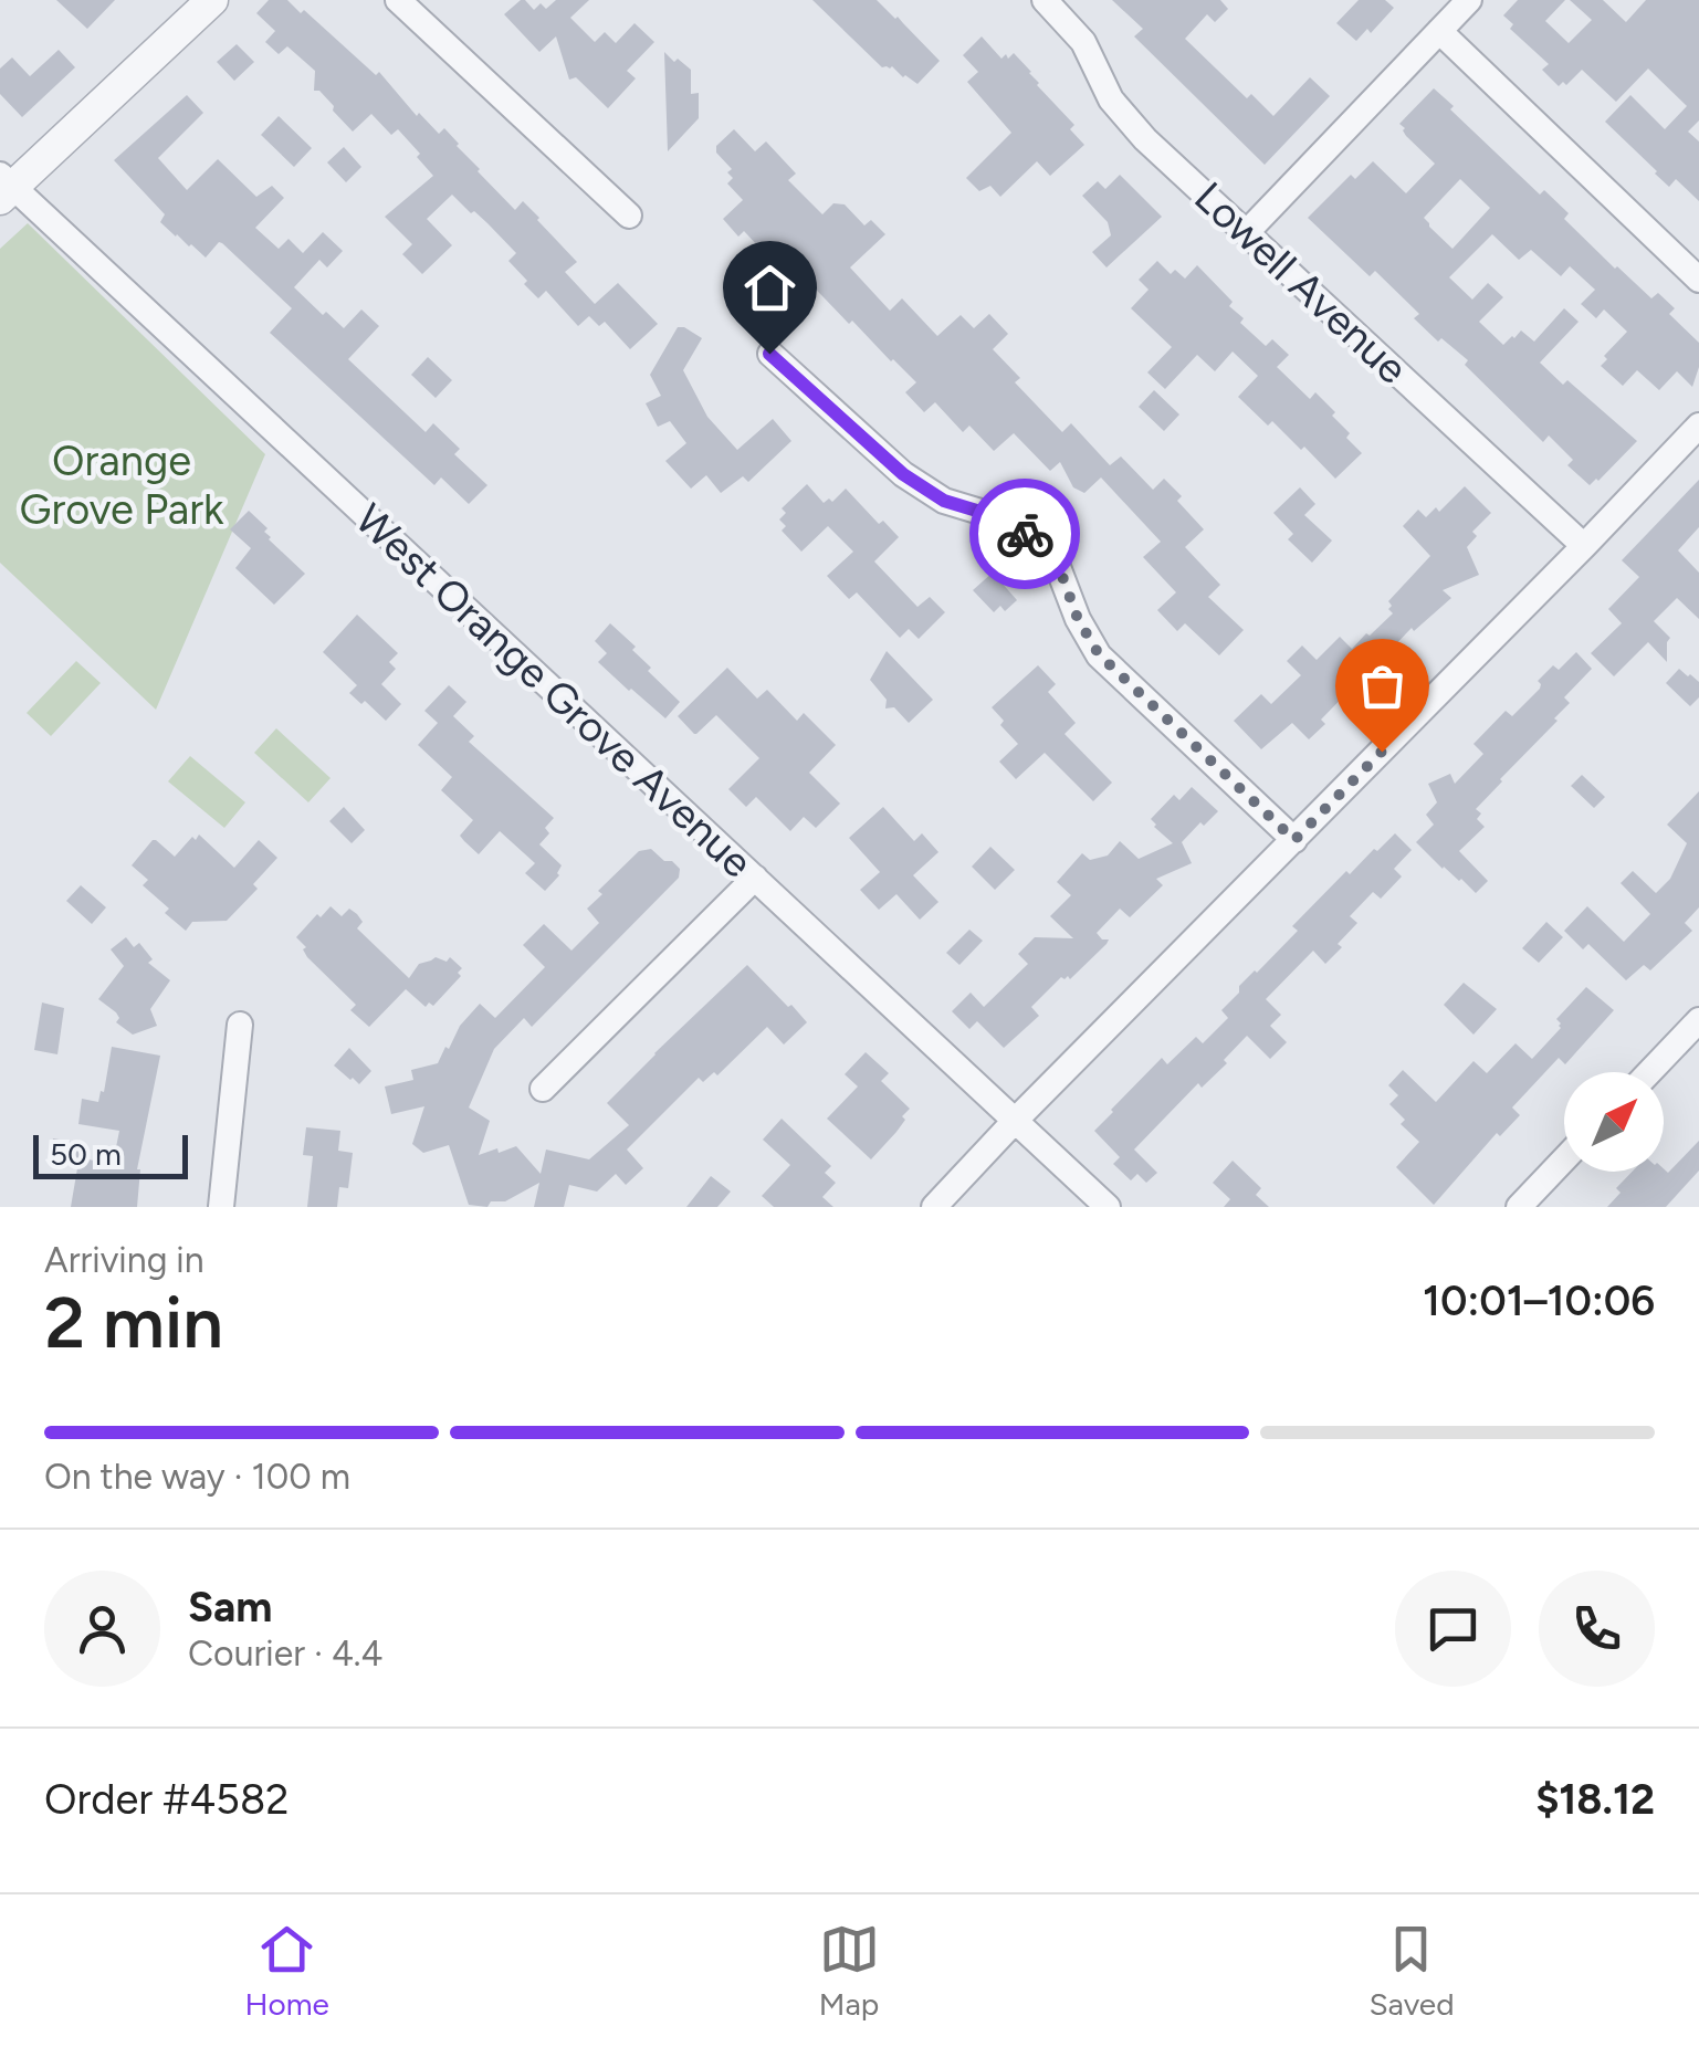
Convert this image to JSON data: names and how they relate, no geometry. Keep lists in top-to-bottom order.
{
  "streets": {
    "street": ["Lowell Avenue", "West Orange Grove Avenue"]
  },
  "parks": ["Orange Grove Park"],
  "scale_bar": "50 m",
  "north": "top right",
  "page": {
    "scale": "50 m",
    "heading": ["2 min", "Arriving in", "10:01–10:06"],
    "panel": [
      "Sam",
      "Courier · 4.4",
      "Order #4582",
      "$18.12"
    ],
    "bar": "On the way · 100 m",
    "tabs": ["Home", "Map", "Saved"]
  }
}
